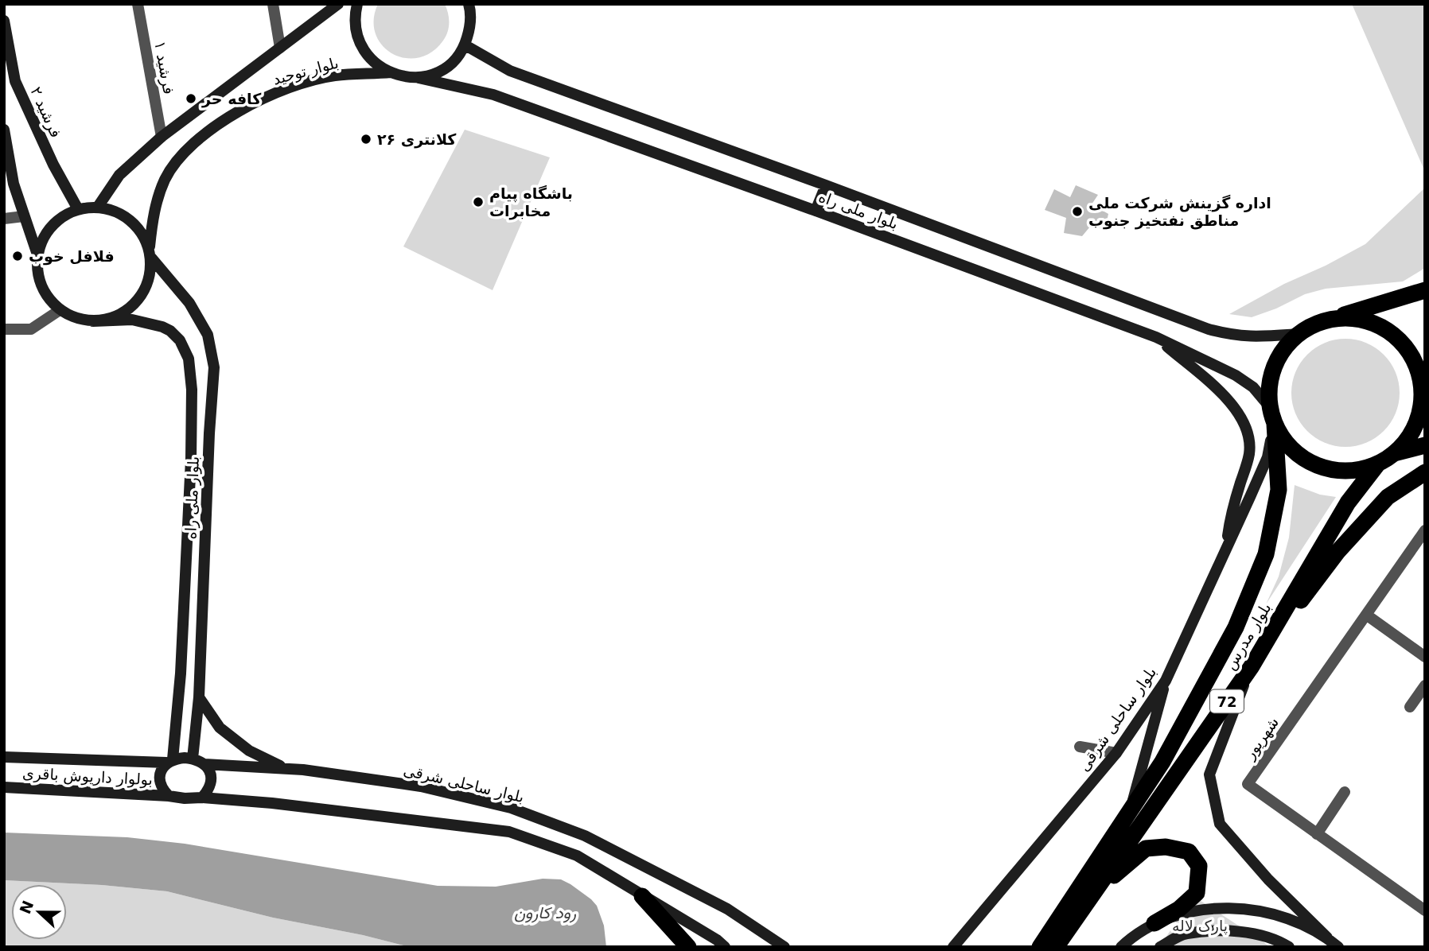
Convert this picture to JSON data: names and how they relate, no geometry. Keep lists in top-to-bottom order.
{
  "streets": {
    "highway": ["بلوار مدرس", "72"],
    "main road": [
      "بلوار توحید",
      "فرشید ۲",
      "بلوار ملی راه",
      "بلوار ساحلی شرقی",
      "بولوار داریوش باقری"
    ],
    "street": ["فرشید ۱", "شهریور"]
  },
  "crossings": [
    ["فرشید ۱", "بلوار توحید"],
    ["بلوار توحید", "فرشید ۲"],
    ["بلوار توحید", "بلوار ملی راه"],
    ["فرشید ۲", "بلوار ملی راه"],
    ["بلوار ملی راه", "بلوار مدرس"],
    ["بلوار ملی راه", "72"],
    ["بلوار ملی راه", "بلوار ساحلی شرقی"],
    ["بلوار ملی راه", "بولوار داریوش باقری"],
    ["بلوار مدرس", "72"],
    ["بلوار مدرس", "بلوار ساحلی شرقی"],
    ["72", "بلوار ساحلی شرقی"],
    ["بلوار ساحلی شرقی", "بولوار داریوش باقری"]
  ],
  "water": ["رود کارون"],
  "parks": ["پارک لاله"],
  "places": [
    "کافه حر",
    "کلانتری ۲۶",
    "باشگاه پیام مخابرات",
    "اداره گزینش شرکت ملی مناطق نفتخیز جنوب",
    "فلافل خوب"
  ],
  "north": "left"
}
